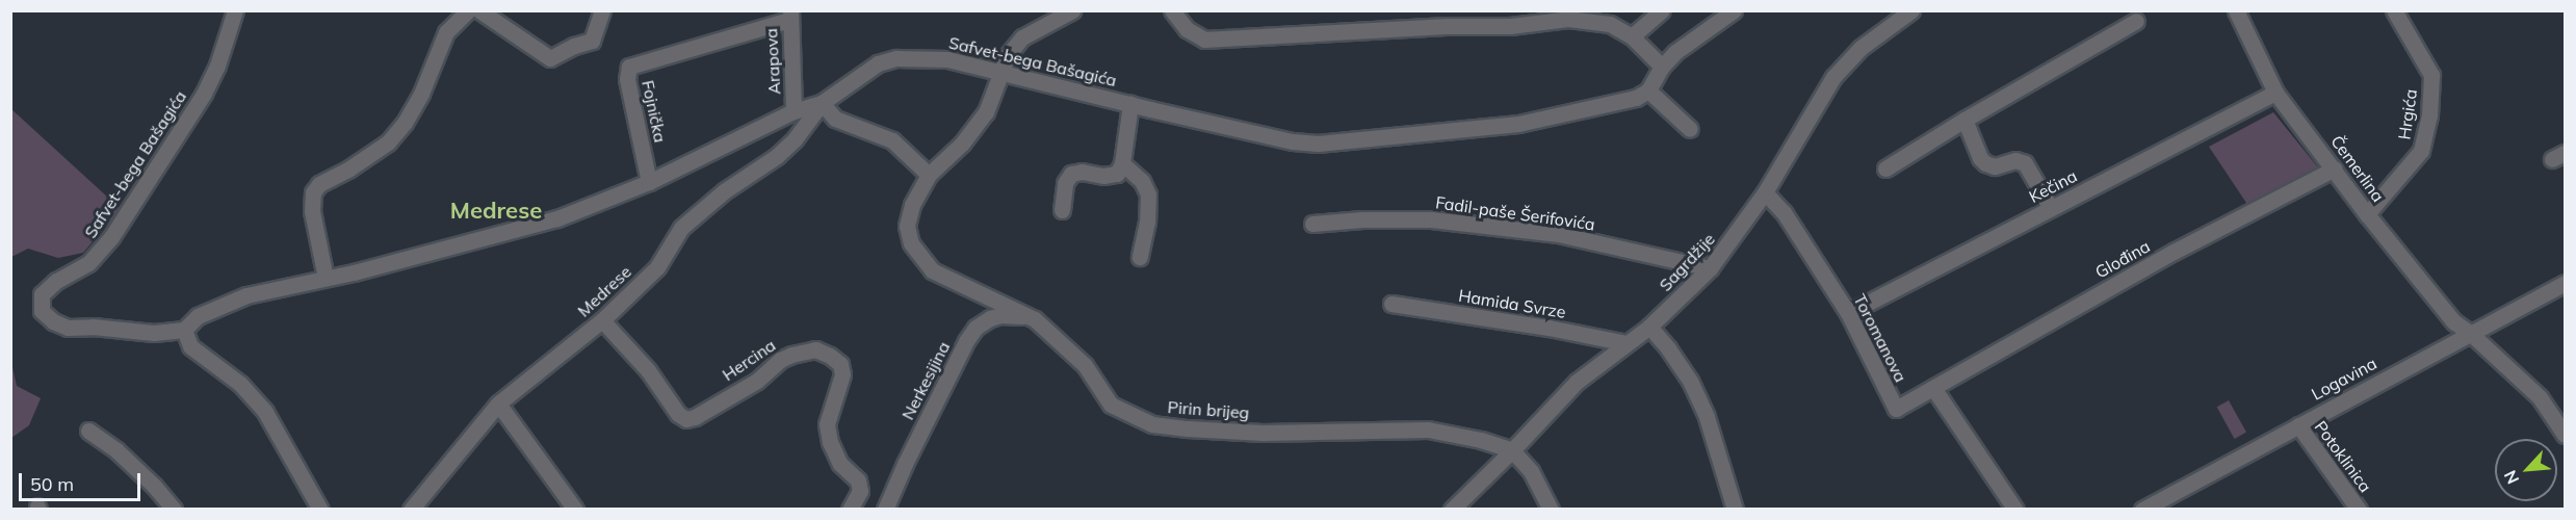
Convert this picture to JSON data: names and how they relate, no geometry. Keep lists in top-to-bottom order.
{
  "streets": {
    "street": [
      "Arapova",
      "Safvet-bega Bašagića",
      "Fojnička",
      "Hrgića",
      "Čemerlina",
      "Kečina",
      "Fadil-paše Šerifovića",
      "Glođina",
      "Sagrdžije",
      "Medrese",
      "Hamida Svrze",
      "Toromanova",
      "Hercina",
      "Logavina",
      "Nerkesijina",
      "Pirin brijeg",
      "Potoklinica"
    ]
  },
  "crossings": [
    ["Arapova", "Safvet-bega Bašagića"],
    ["Arapova", "Fojnička"],
    ["Safvet-bega Bašagića", "Fojnička"],
    ["Safvet-bega Bašagića", "Medrese"],
    ["Safvet-bega Bašagića", "Pirin brijeg"],
    ["Hrgića", "Čemerlina"],
    ["Čemerlina", "Kečina"],
    ["Čemerlina", "Glođina"],
    ["Čemerlina", "Logavina"],
    ["Kečina", "Toromanova"],
    ["Fadil-paše Šerifovića", "Sagrdžije"],
    ["Glođina", "Toromanova"],
    ["Sagrdžije", "Hamida Svrze"],
    ["Sagrdžije", "Toromanova"],
    ["Sagrdžije", "Pirin brijeg"],
    ["Medrese", "Hercina"],
    ["Logavina", "Potoklinica"],
    ["Nerkesijina", "Pirin brijeg"]
  ],
  "districts": ["Medrese"],
  "scale_bar": "50 m",
  "north": "bottom left"
}
